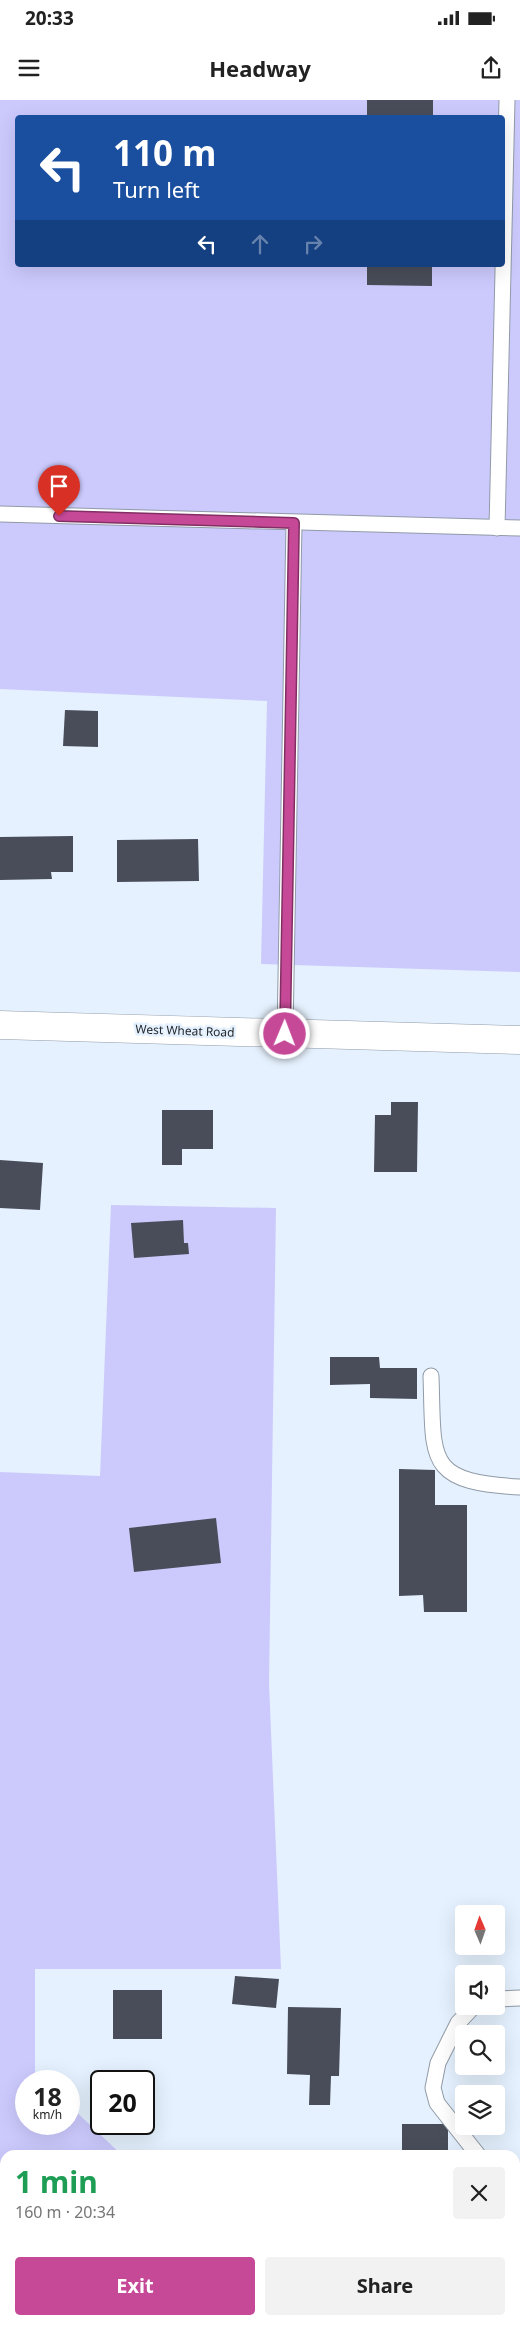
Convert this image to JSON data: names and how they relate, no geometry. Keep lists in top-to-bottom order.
{
  "streets": {
    "street": ["West Wheat Road"]
  },
  "north": "top",
  "page": {
    "status": "20:33",
    "header": "Headway",
    "turn": ["110 m", "Turn left"],
    "speed": "18 km/h",
    "limit": "20",
    "heading": ["1 min", "160 m · 20:34"],
    "buttons": ["Exit", "Share"]
  }
}
